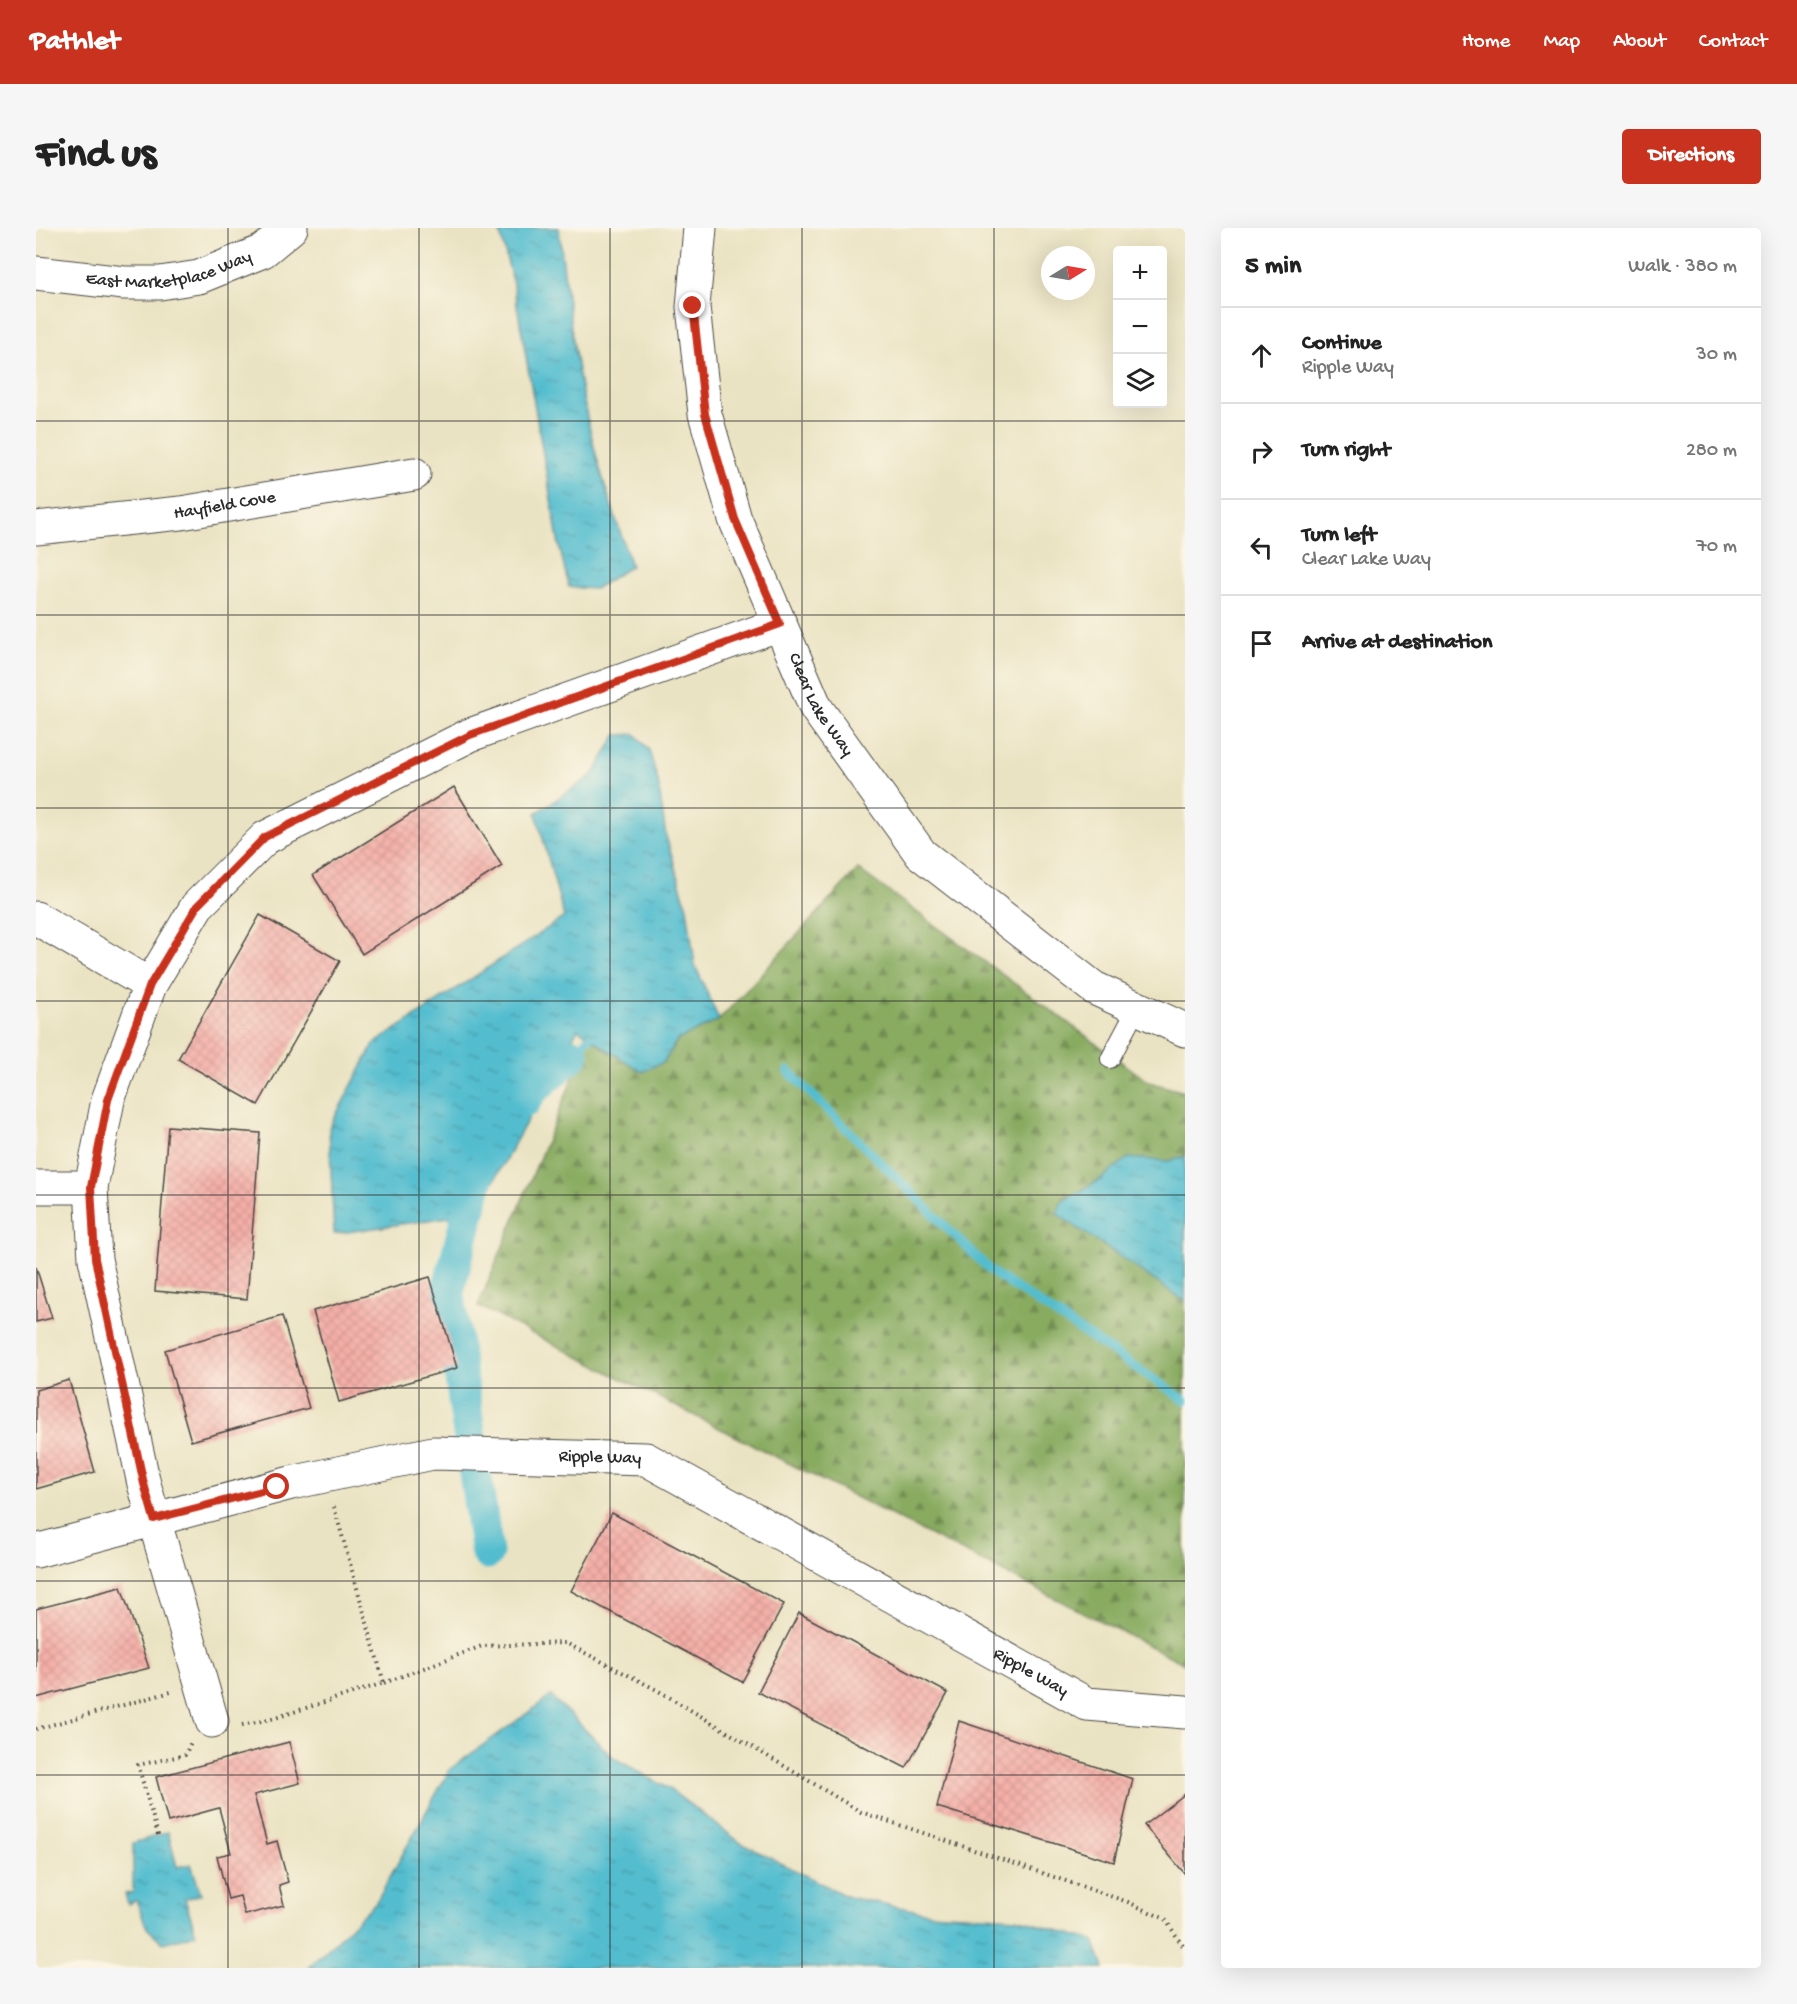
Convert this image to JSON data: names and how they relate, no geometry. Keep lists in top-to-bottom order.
{
  "streets": {
    "street": [
      "East Marketplace Way",
      "Hayfield Cove",
      "Clear Lake Way",
      "Ripple Way"
    ]
  },
  "north": "right",
  "page": {
    "header": "Pathlet",
    "nav": [
      "Home",
      "Map",
      "About",
      "Contact"
    ],
    "buttons": "Directions",
    "title": "Find us",
    "heading": ["5 min", "Walk · 380 m"],
    "map_buttons": ["+", "−"],
    "list": [
      ["Continue", "Ripple Way", "30 m"],
      ["Turn right", "280 m"],
      ["Turn left", "Clear Lake Way", "70 m"],
      "Arrive at destination"
    ]
  }
}
